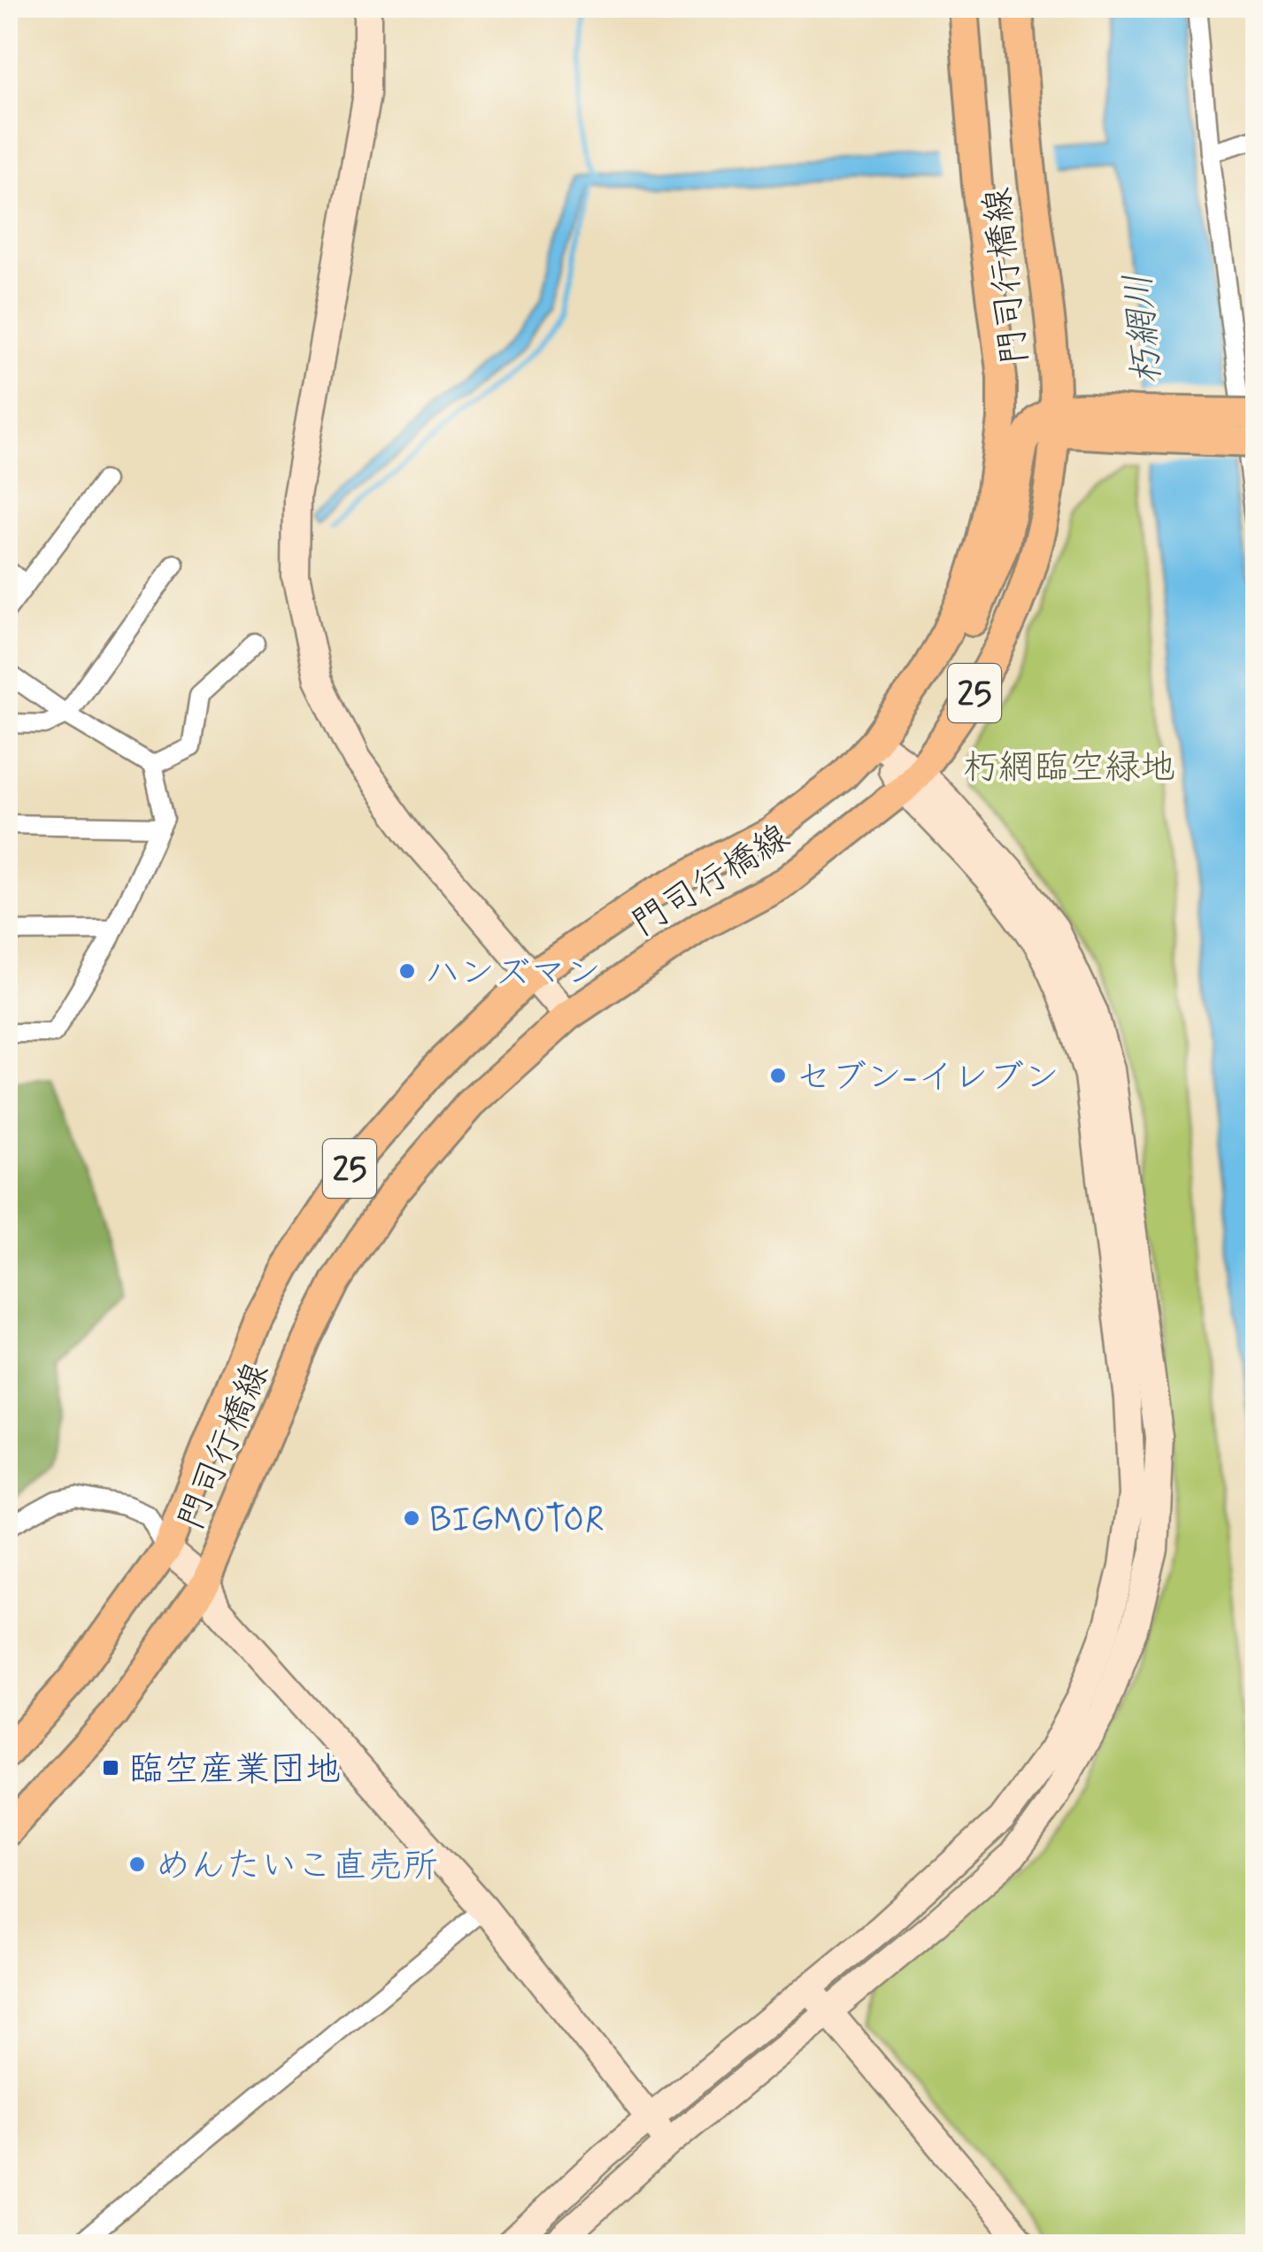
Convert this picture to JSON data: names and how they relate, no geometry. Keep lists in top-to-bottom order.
{
  "streets": {
    "main road": ["門司行橋線", "25"]
  },
  "water": ["朽網川"],
  "parks": ["朽網臨空緑地"],
  "places": {
    "other": [
      "ハンズマン",
      "セブン-イレブン",
      "BIGMOTOR",
      "めんたいこ直売所"
    ],
    "transit": ["臨空産業団地"]
  }
}
